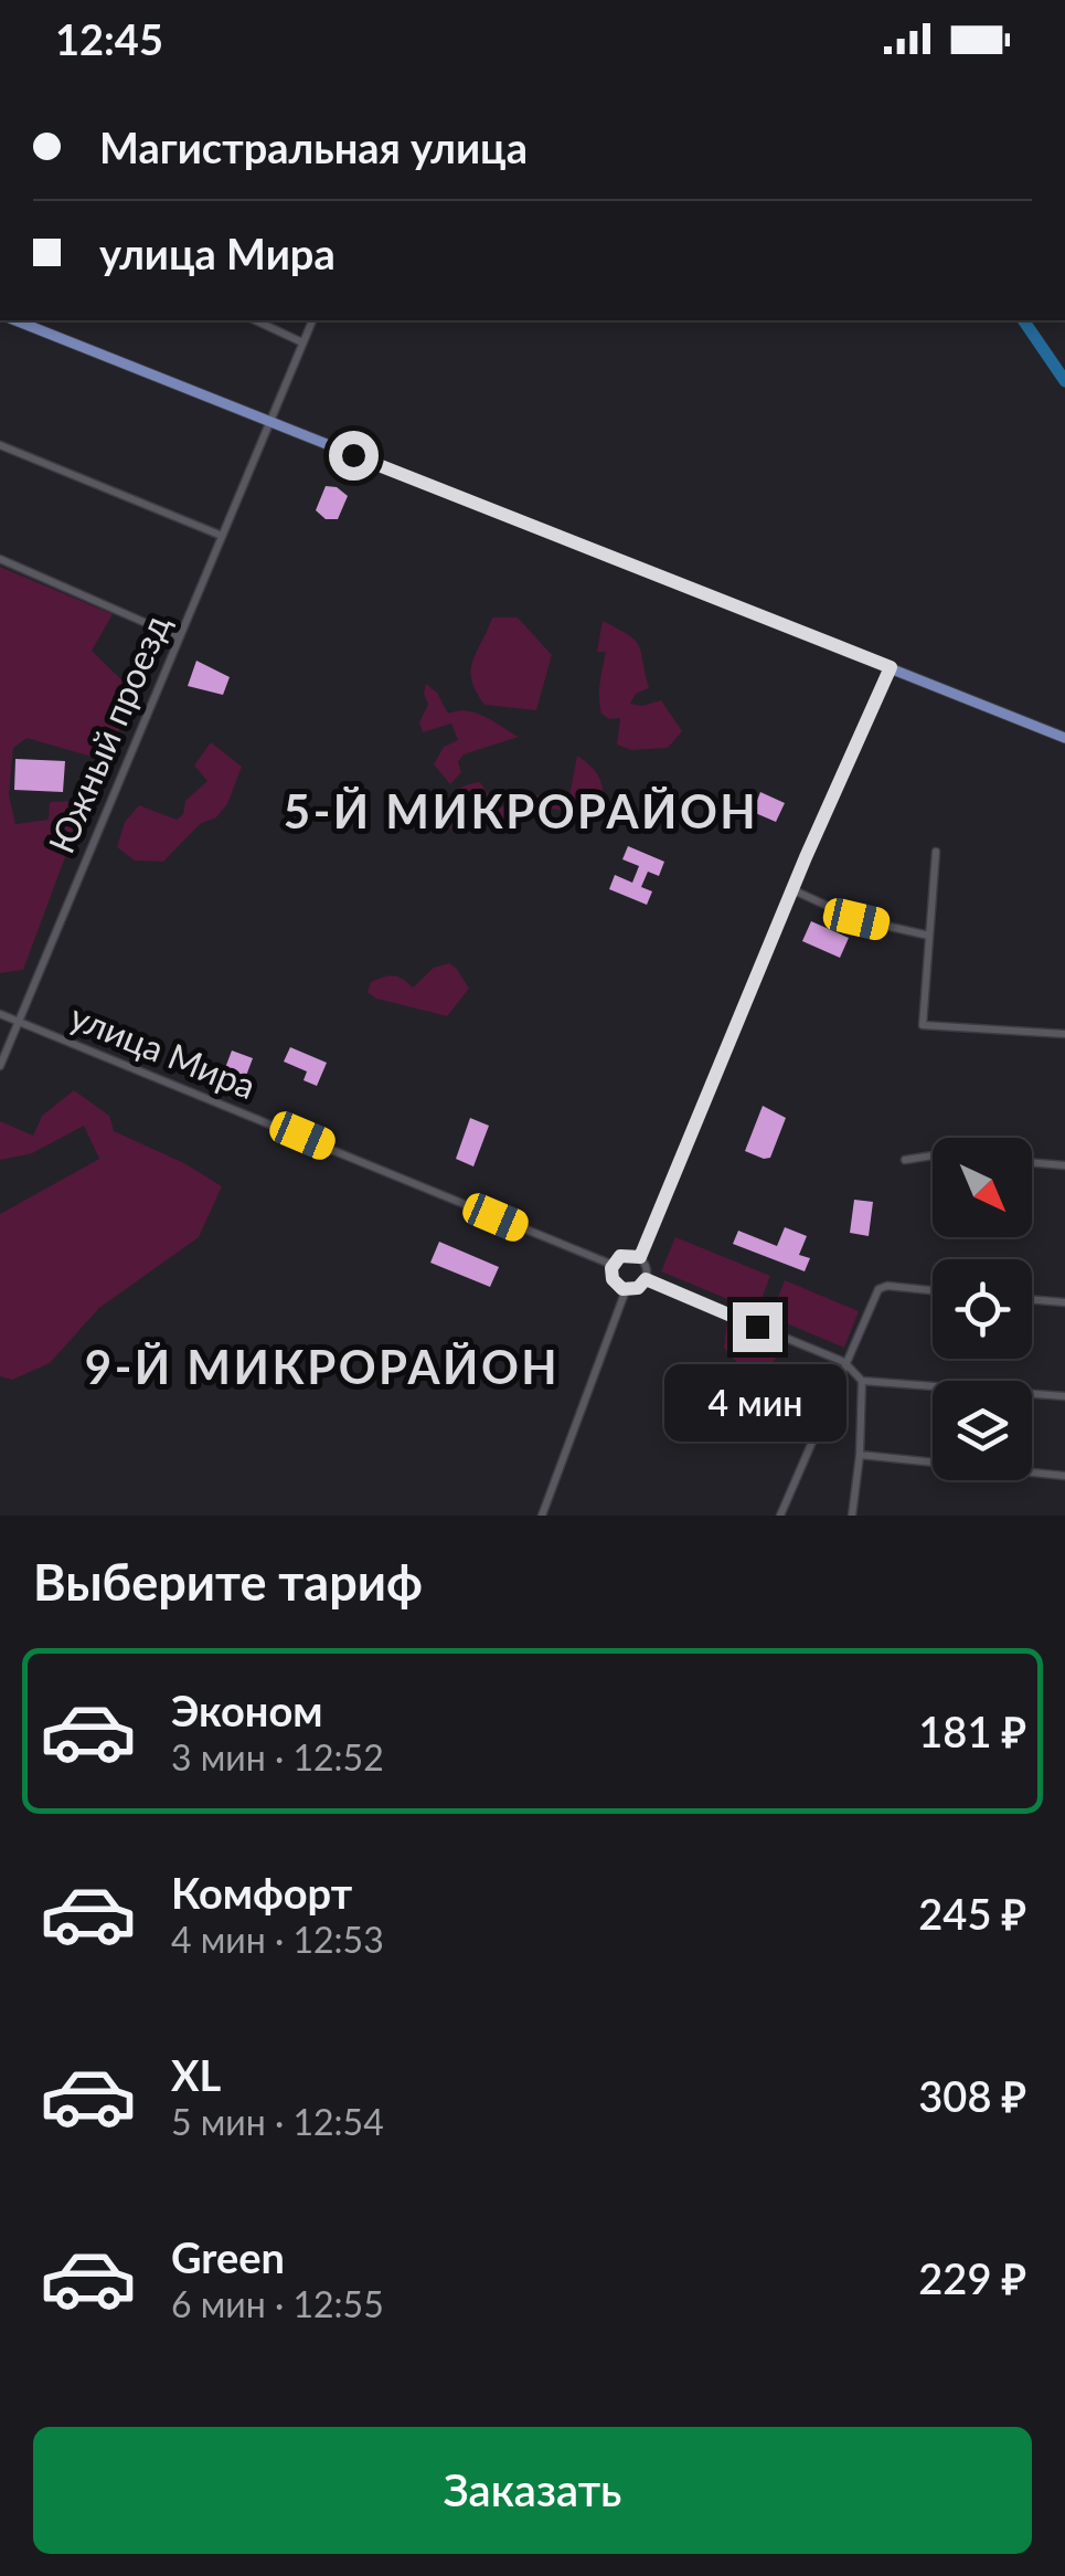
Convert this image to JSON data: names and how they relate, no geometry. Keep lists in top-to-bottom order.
{
  "streets": {
    "street": ["Южный проезд", "улица Мира"]
  },
  "crossings": [
    ["Южный проезд", "улица Мира"]
  ],
  "districts": ["5-Й МИКРОРАЙОН", "9-Й МИКРОРАЙОН"],
  "north": "bottom right",
  "page": {
    "status": "12:45",
    "banner": ["Магистральная улица", "улица Мира"],
    "bubble": "4 мин",
    "heading": "Выберите тариф",
    "list": [
      {
        "name": "Эконом",
        "note": "3 мин · 12:52",
        "value": "181 ₽"
      },
      {
        "name": "Комфорт",
        "note": "4 мин · 12:53",
        "value": "245 ₽"
      },
      {
        "name": "XL",
        "note": "5 мин · 12:54",
        "value": "308 ₽"
      },
      {
        "name": "Green",
        "note": "6 мин · 12:55",
        "value": "229 ₽"
      }
    ],
    "buttons": "Заказать"
  }
}
